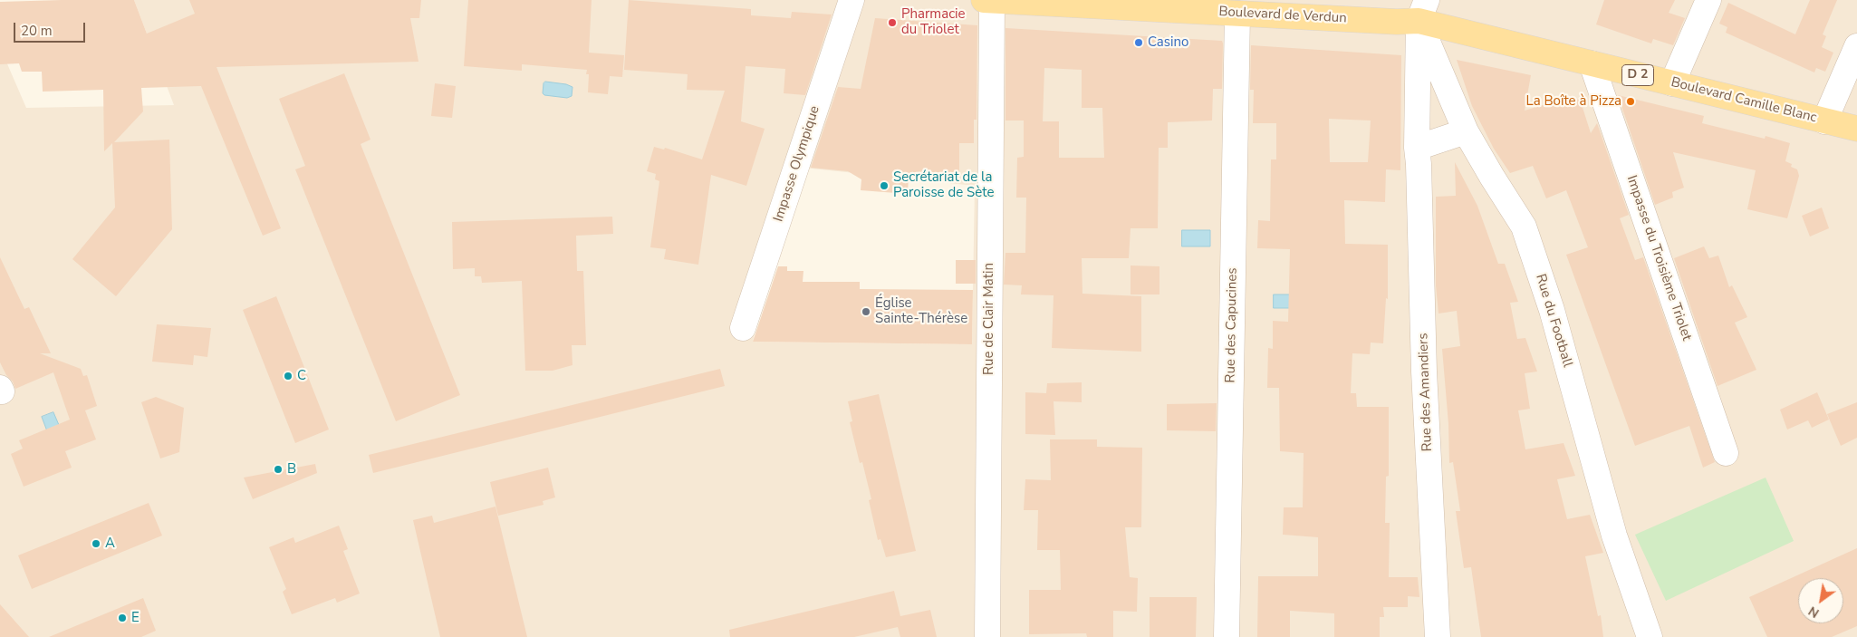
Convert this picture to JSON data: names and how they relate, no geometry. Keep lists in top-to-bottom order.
{
  "streets": {
    "main road": ["Boulevard de Verdun", "D 2", "Boulevard Camille Blanc"],
    "street": [
      "Impasse Olympique",
      "Impasse du Troisième Triolet",
      "Rue de Clair Matin",
      "Rue du Football",
      "Rue des Capucines",
      "Rue des Amandiers"
    ]
  },
  "crossings": [
    ["Boulevard de Verdun", "Boulevard Camille Blanc"],
    ["Boulevard de Verdun", "Rue de Clair Matin"],
    ["Boulevard de Verdun", "Rue du Football"],
    ["Boulevard de Verdun", "Rue des Capucines"],
    ["Boulevard de Verdun", "Rue des Amandiers"],
    ["Boulevard Camille Blanc", "Impasse du Troisième Triolet"],
    ["Boulevard Camille Blanc", "Rue du Football"],
    ["Boulevard Camille Blanc", "Rue des Amandiers"],
    ["Rue du Football", "Rue des Amandiers"]
  ],
  "places": [
    "Pharmacie du Triolet",
    "Casino",
    "La Boîte à Pizza",
    "Secrétariat de la Paroisse de Sète",
    "Église Sainte-Thérèse",
    "C",
    "B",
    "A",
    "E"
  ],
  "scale_bar": "20 m",
  "north": "bottom left"
}
